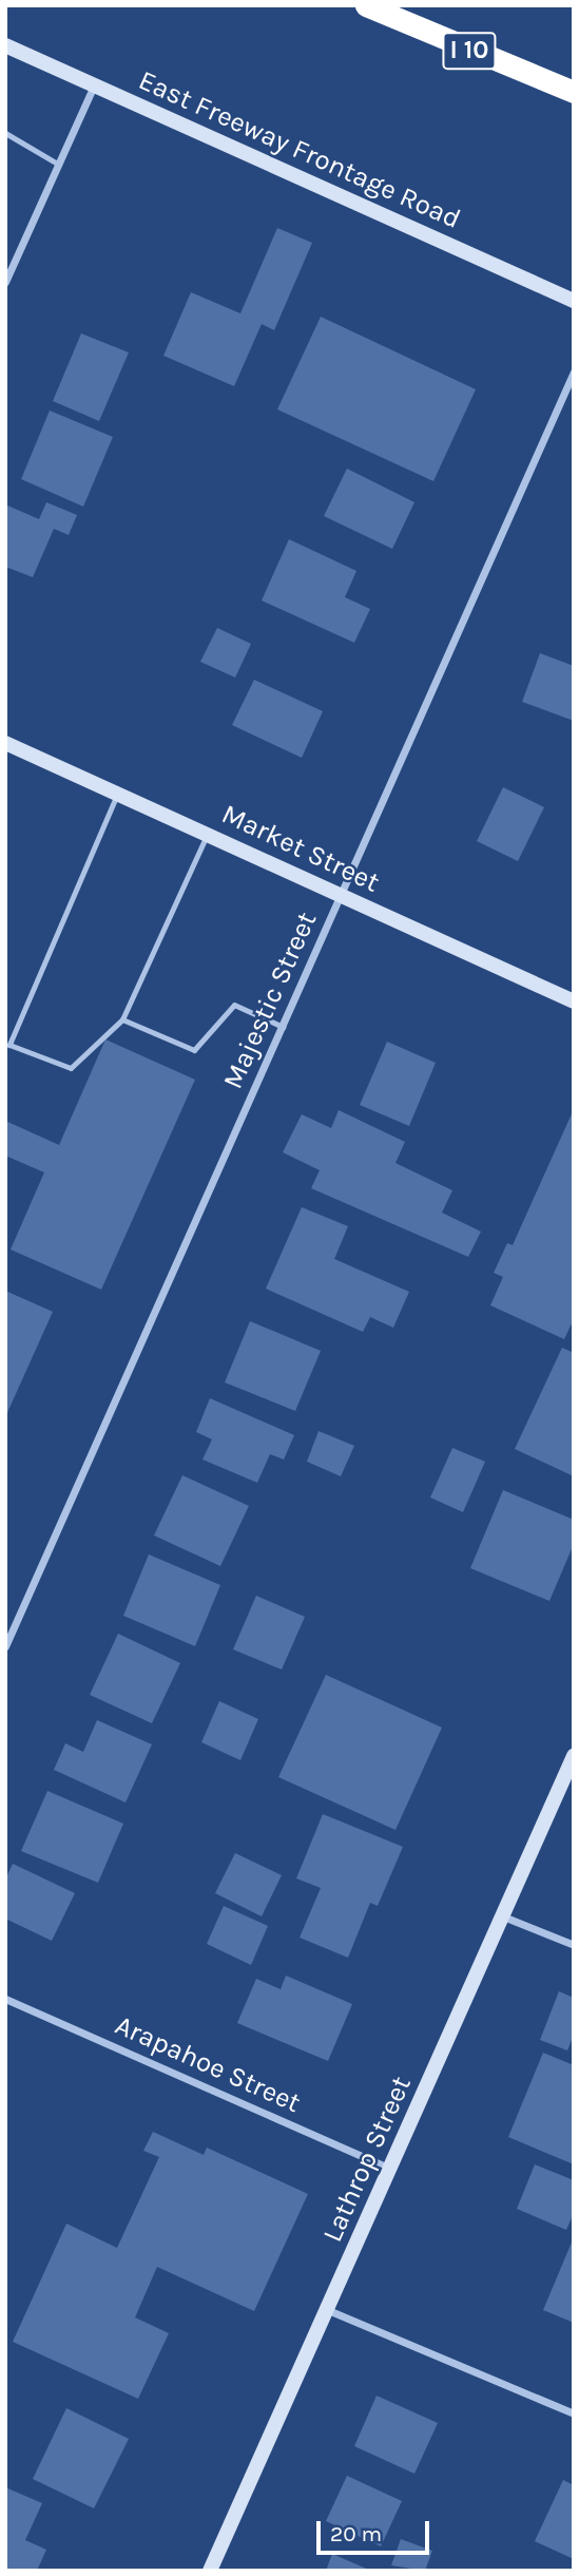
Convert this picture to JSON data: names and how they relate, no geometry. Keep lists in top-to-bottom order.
{
  "streets": {
    "highway": ["I 10"],
    "street": [
      "East Freeway Frontage Road",
      "Market Street",
      "Majestic Street",
      "Arapahoe Street",
      "Lathrop Street"
    ]
  },
  "crossings": [
    ["Market Street", "Majestic Street"],
    ["Arapahoe Street", "Lathrop Street"]
  ],
  "scale_bar": "20 m"
}
